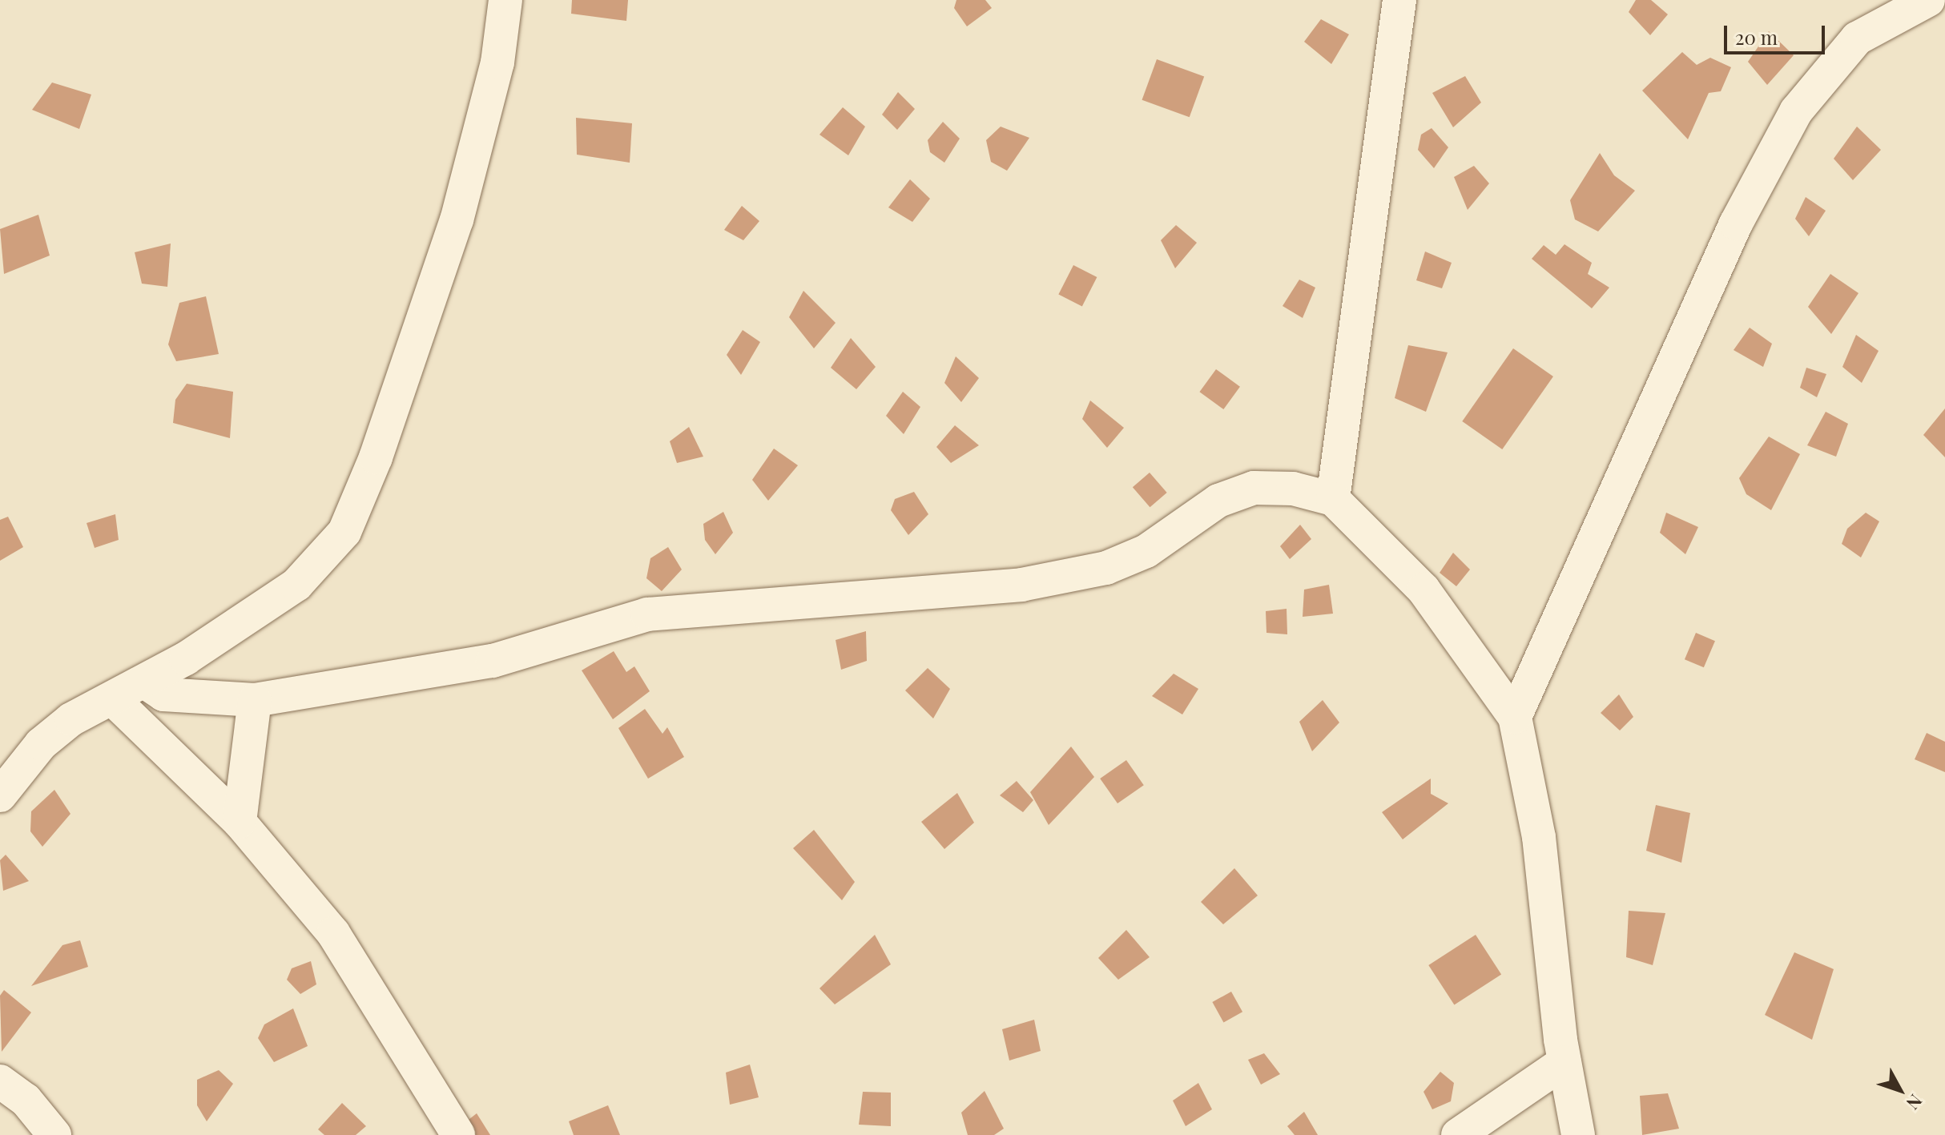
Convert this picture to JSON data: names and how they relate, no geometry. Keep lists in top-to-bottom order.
{
  "scale_bar": "20 m",
  "north": "bottom right"
}
